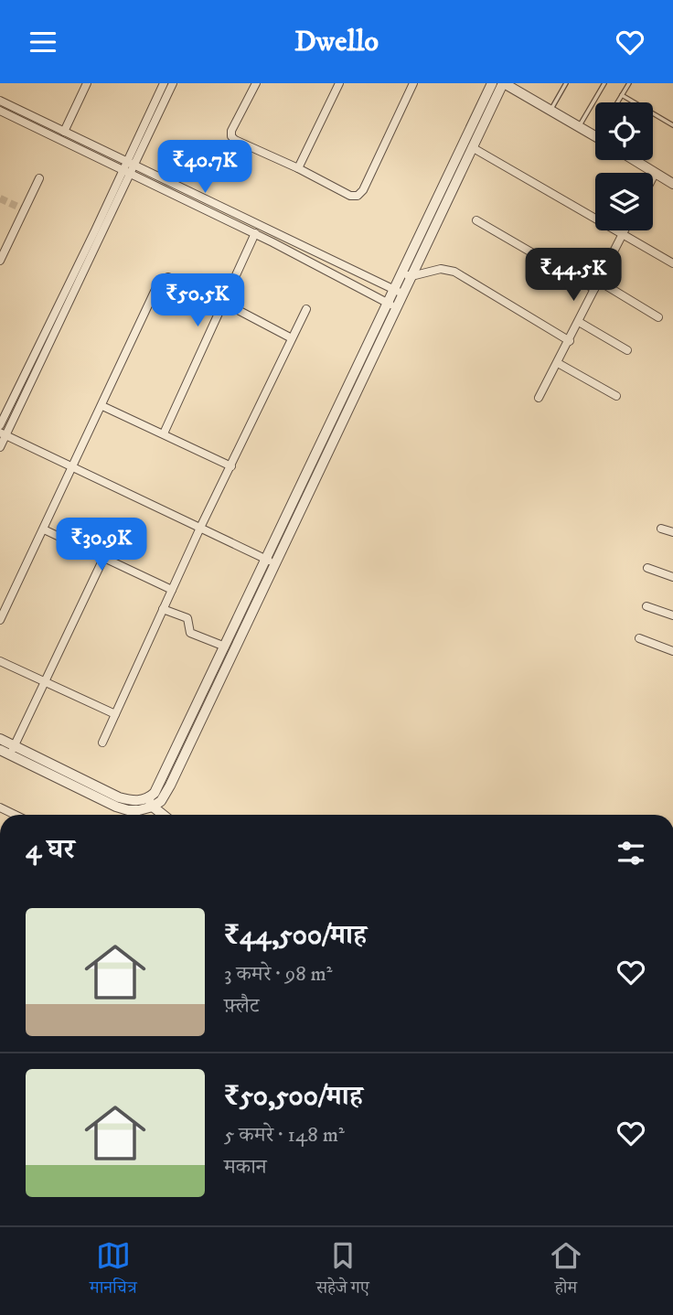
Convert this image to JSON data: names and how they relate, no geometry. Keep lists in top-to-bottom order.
{
  "page": {
    "header": "Dwello",
    "price": [
      "₹40.7K",
      "₹44.5K",
      "₹50.5K",
      "₹30.9K"
    ],
    "heading": "4 घर",
    "list": [
      {
        "name": "₹44,500/माह",
        "note": "3 कमरे · 98 m² · फ़्लैट"
      },
      {
        "name": "₹50,500/माह",
        "note": "5 कमरे · 148 m² · मकान"
      }
    ],
    "tabs": ["मानचित्र", "सहेजे गए", "होम"]
  }
}
